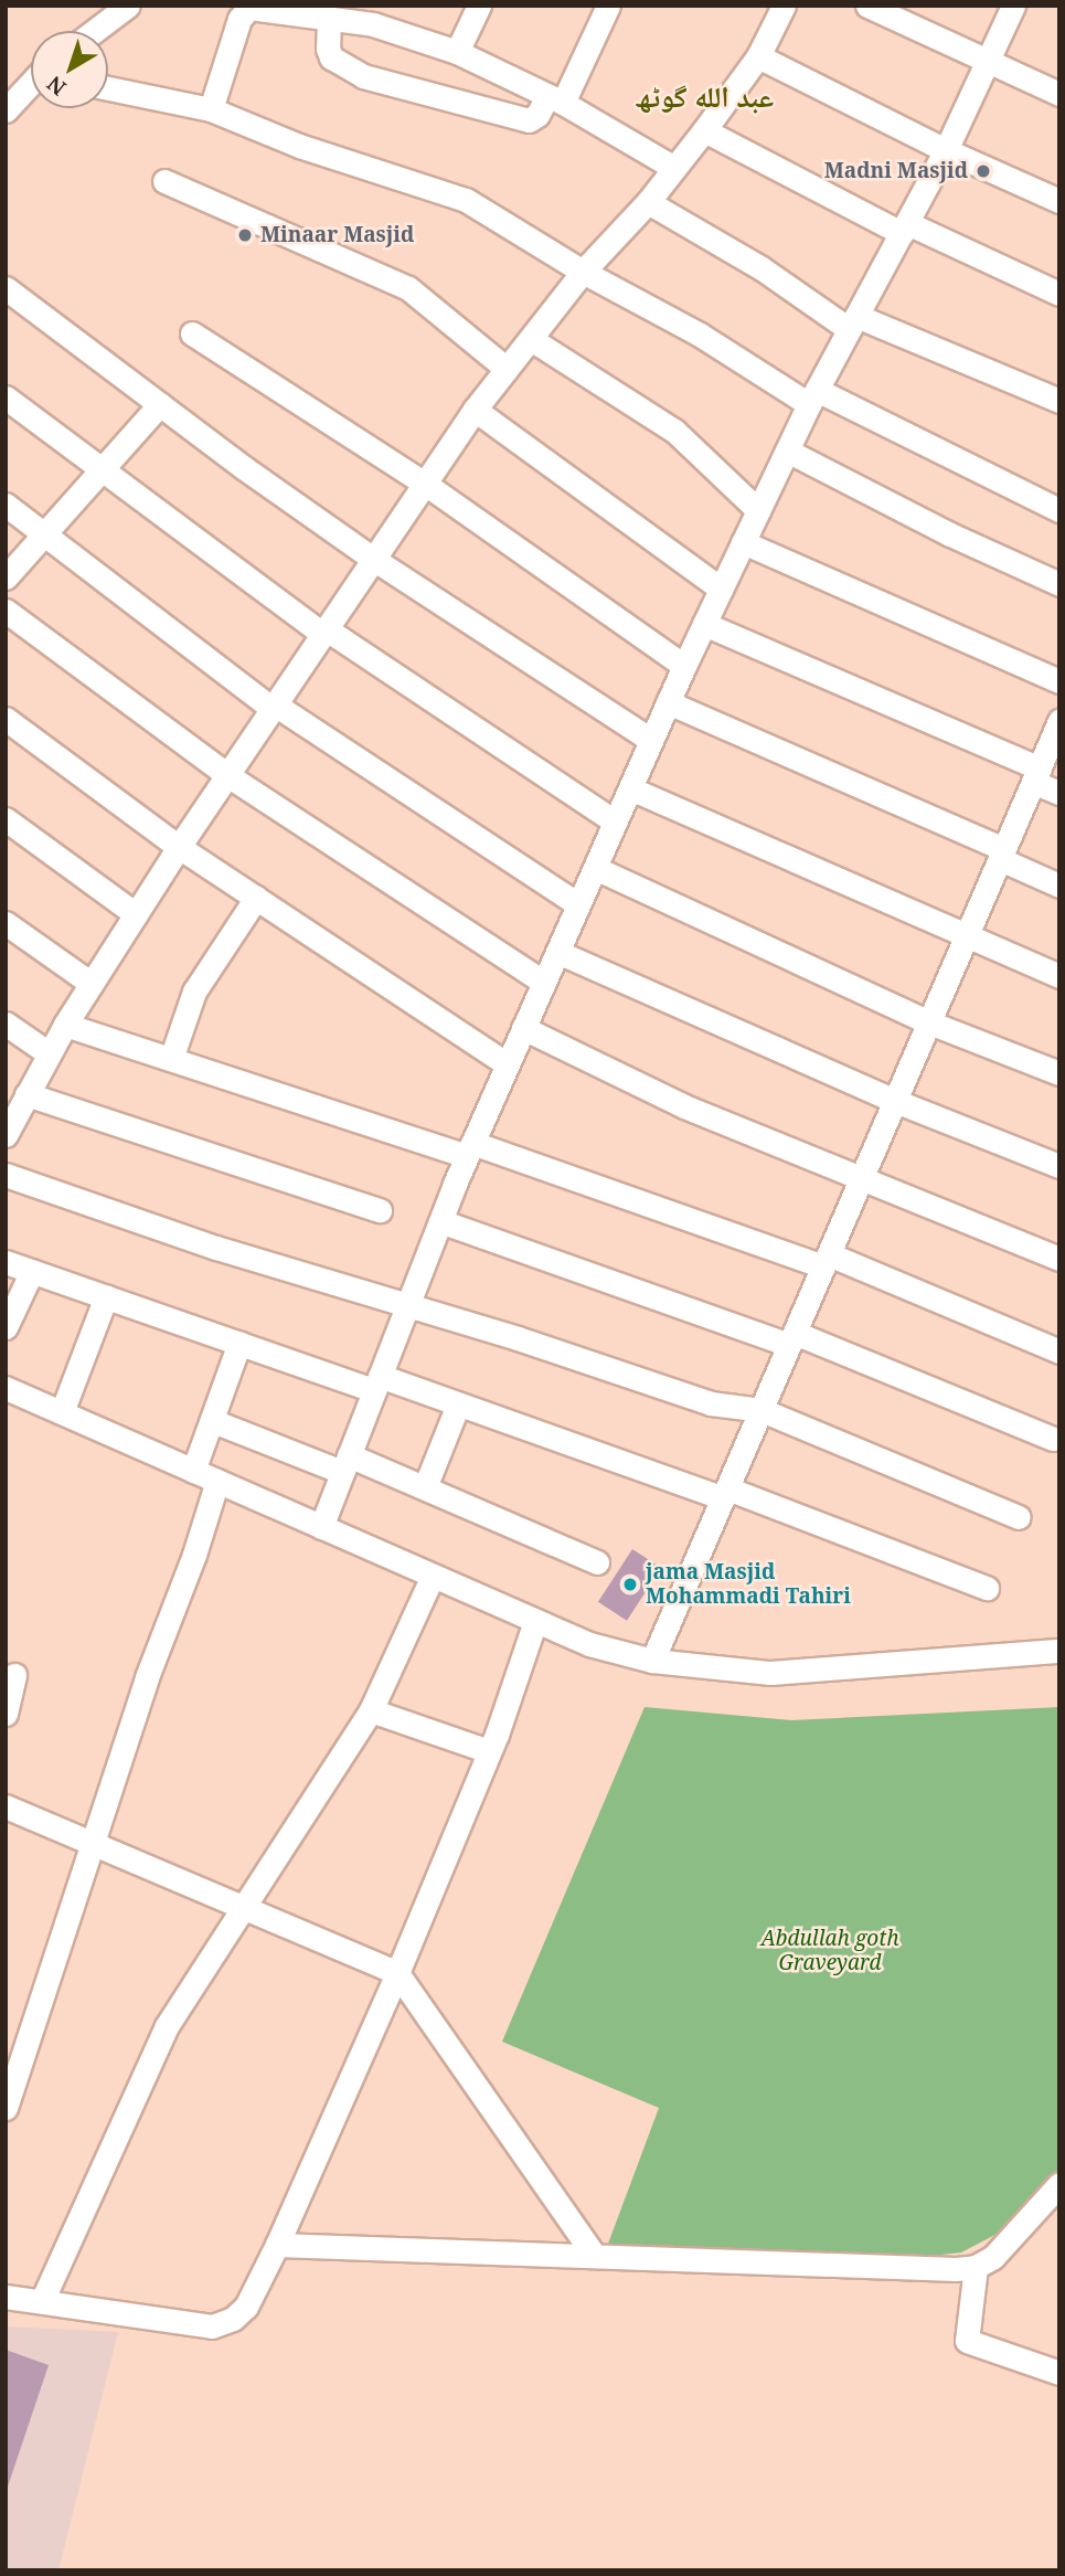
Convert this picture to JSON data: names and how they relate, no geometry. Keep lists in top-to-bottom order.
{
  "districts": ["عبد الله گوٹھ"],
  "parks": ["Abdullah goth Graveyard"],
  "places": ["Madni Masjid", "Minaar Masjid", "jama Masjid Mohammadi Tahiri"],
  "north": "bottom left"
}
